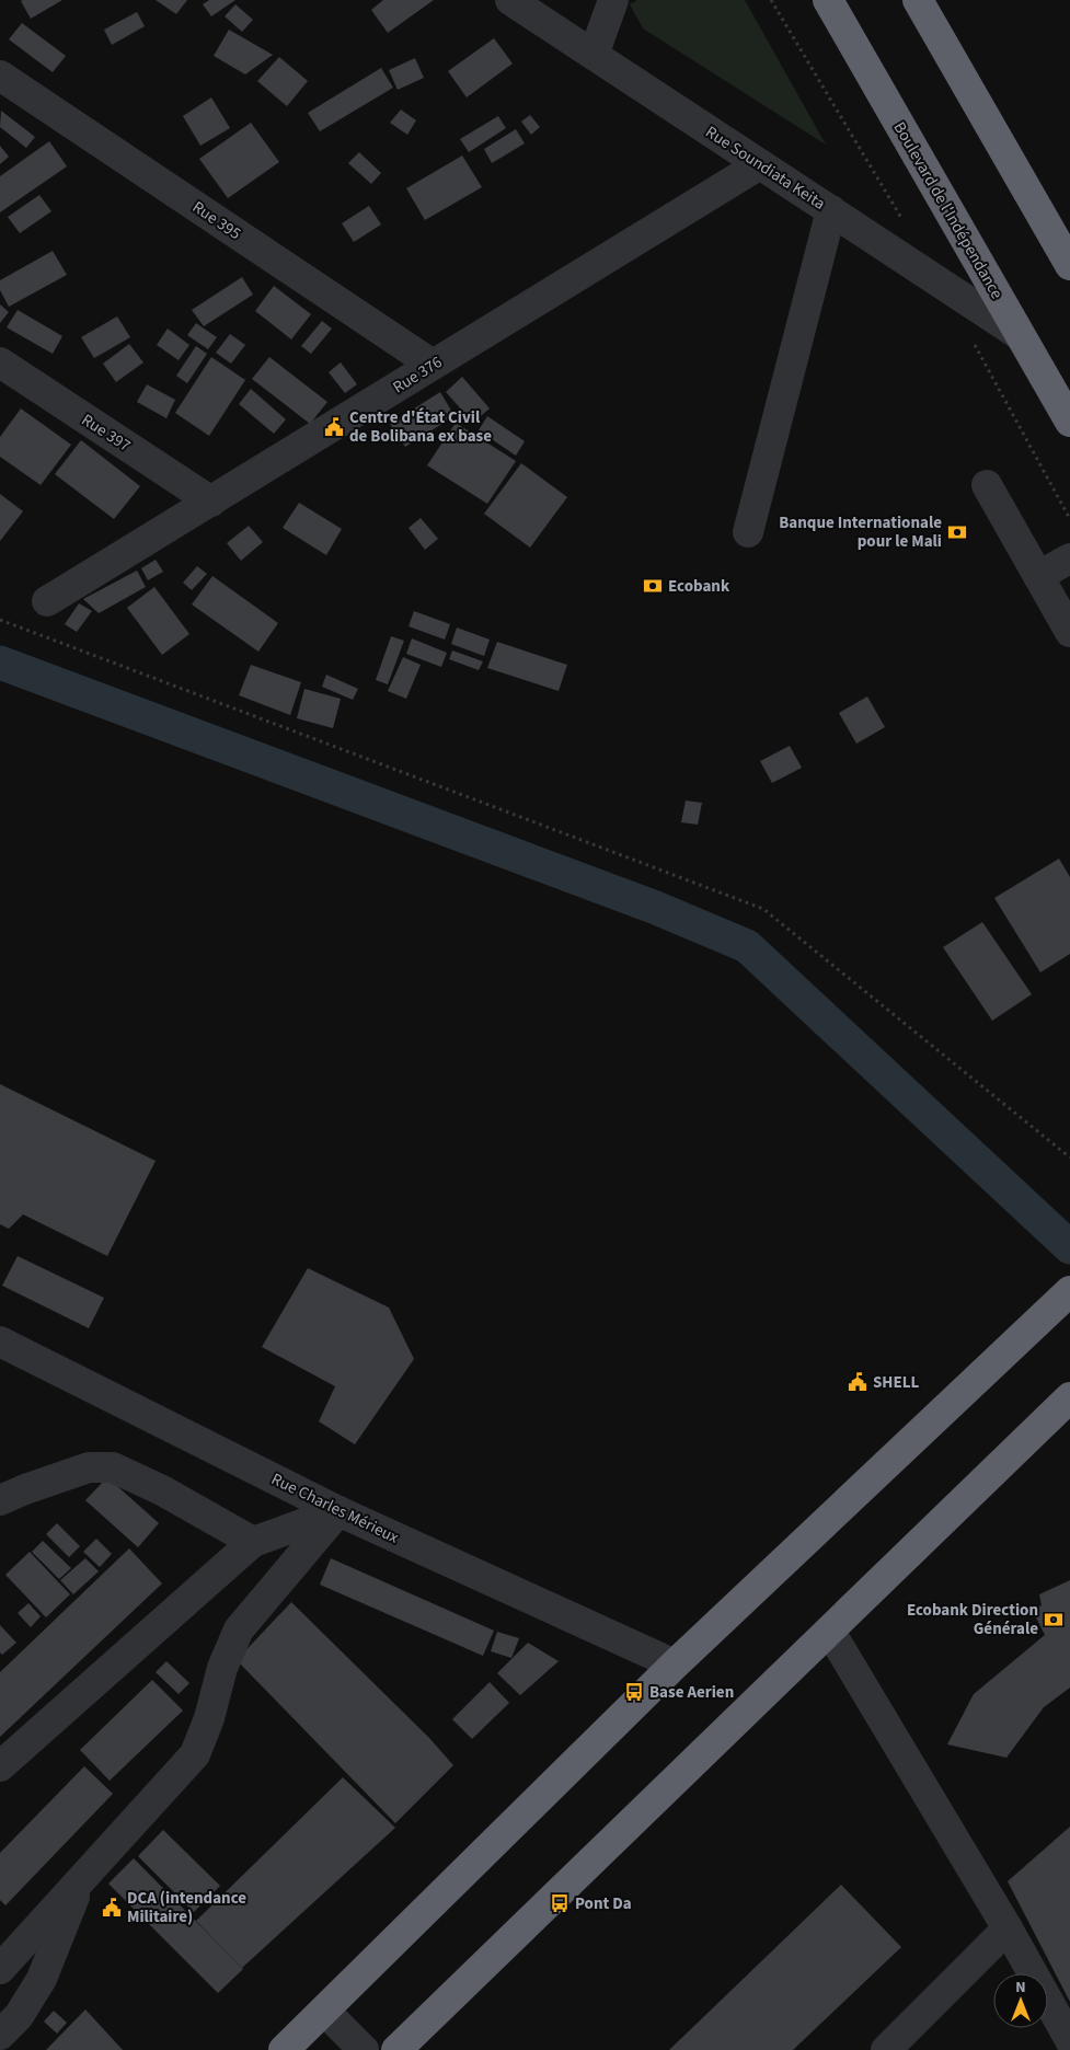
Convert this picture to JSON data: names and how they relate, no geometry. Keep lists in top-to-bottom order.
{
  "streets": {
    "highway": ["Boulevard de l'Indépendance"],
    "street": [
      "Rue Soundiata Keita",
      "Rue 395",
      "Rue 376",
      "Rue 397",
      "Rue Charles Mérieux"
    ]
  },
  "crossings": [
    ["Rue Soundiata Keita", "Boulevard de l'Indépendance"],
    ["Rue Soundiata Keita", "Rue 376"],
    ["Rue 395", "Rue 376"],
    ["Rue 376", "Rue 397"]
  ],
  "places": {
    "public building": ["Centre d'État Civil de Bolibana ex base", "SHELL", "DCA (intendance Militaire)"],
    "bank": ["Banque Internationale pour le Mali", "Ecobank", "Ecobank Direction Générale"],
    "bus stop": ["Base Aerien", "Pont Da"]
  },
  "north": "top"
}
